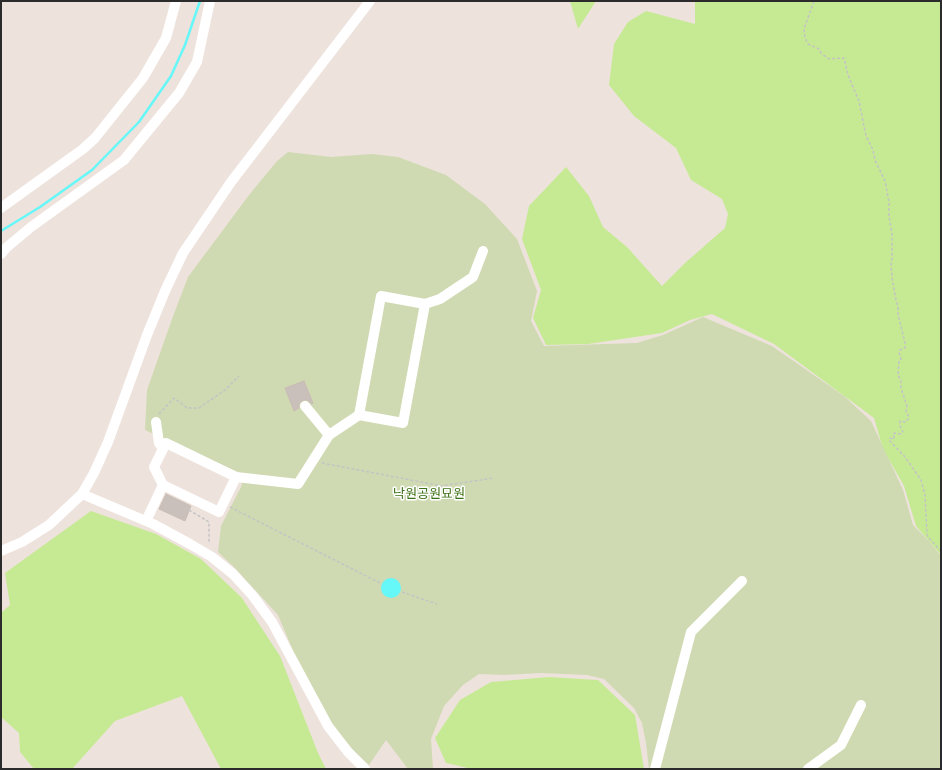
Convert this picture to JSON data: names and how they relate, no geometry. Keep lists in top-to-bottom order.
{
  "parks": ["낙원공원묘원"]
}
